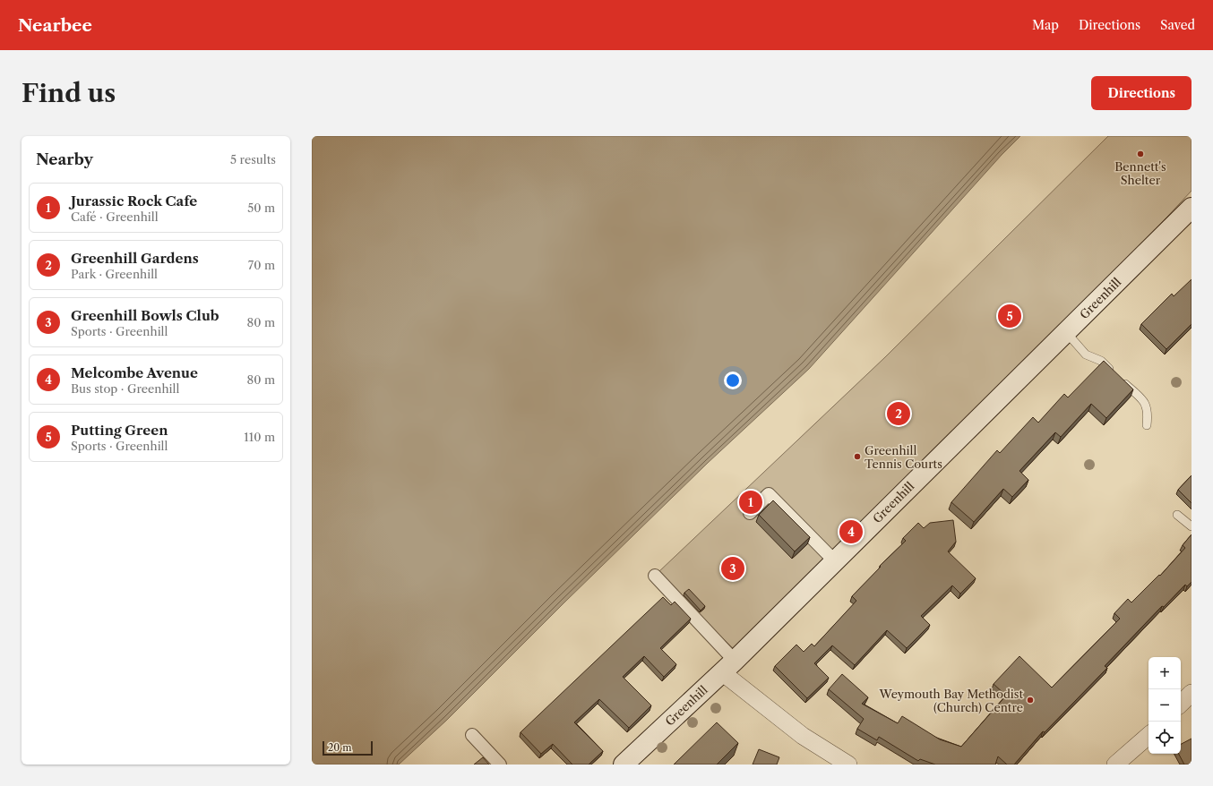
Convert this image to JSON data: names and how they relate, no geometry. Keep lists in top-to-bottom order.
{
  "streets": {
    "main road": ["Greenhill"]
  },
  "places": ["Bennett's Shelter", "Greenhill Tennis Courts", "Weymouth Bay Methodist (Church) Centre"],
  "scale_bar": "20 m",
  "page": {
    "header": "Nearbee",
    "nav": ["Map", "Directions", "Saved"],
    "buttons": "Directions",
    "title": "Find us",
    "heading": ["Nearby", "5 results"],
    "list": [
      {
        "mark": "1",
        "name": "Jurassic Rock Cafe",
        "note": "Café · Greenhill",
        "value": "50 m"
      },
      {
        "mark": "2",
        "name": "Greenhill Gardens",
        "note": "Park · Greenhill",
        "value": "70 m"
      },
      {
        "mark": "3",
        "name": "Greenhill Bowls Club",
        "note": "Sports · Greenhill",
        "value": "80 m"
      },
      {
        "mark": "4",
        "name": "Melcombe Avenue",
        "note": "Bus stop · Greenhill",
        "value": "80 m"
      },
      {
        "mark": "5",
        "name": "Putting Green",
        "note": "Sports · Greenhill",
        "value": "110 m"
      }
    ],
    "pins": [
      "5",
      "2",
      "1",
      "4",
      "3"
    ],
    "map_buttons": ["+", "−"],
    "scale": "20 m"
  }
}
